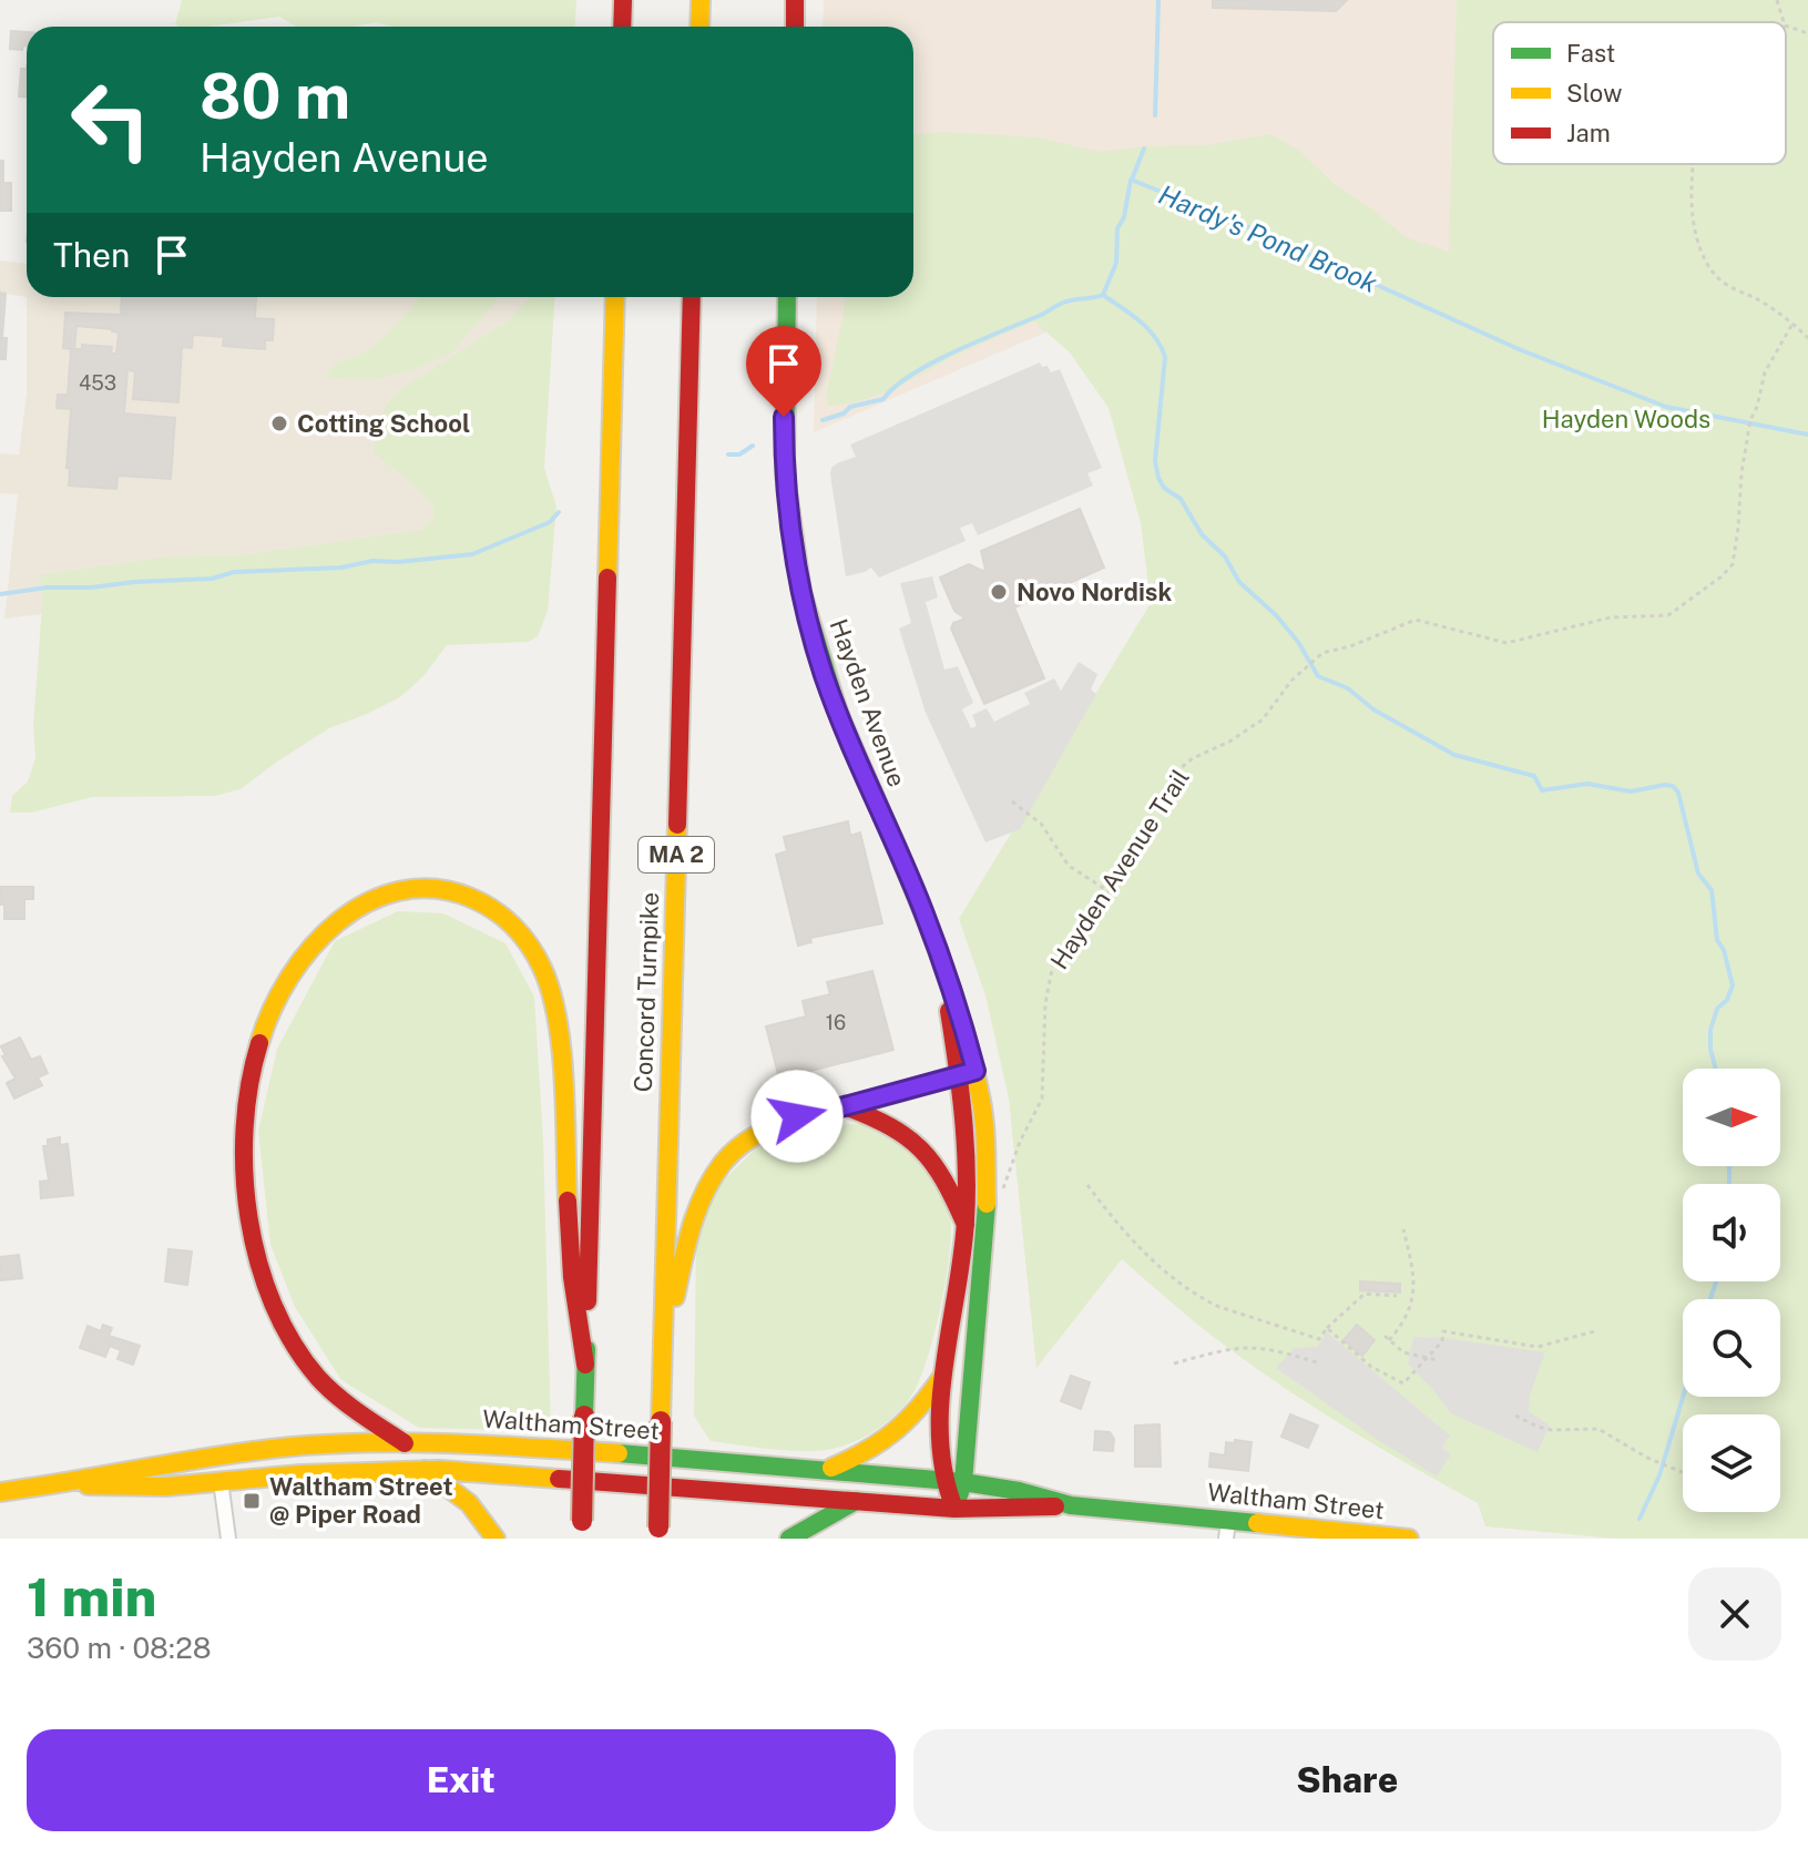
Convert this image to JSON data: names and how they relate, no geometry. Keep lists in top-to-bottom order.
{
  "streets": {
    "main road": [
      "Hayden Avenue",
      "MA 2",
      "Concord Turnpike",
      "Waltham Street"
    ],
    "path": ["Hayden Avenue Trail"]
  },
  "crossings": [
    ["Hayden Avenue", "Waltham Street"]
  ],
  "water": ["Hardy's Pond Brook"],
  "parks": ["Hayden Woods"],
  "places": {
    "other": ["Cotting School", "Novo Nordisk"],
    "transit": ["Waltham Street @ Piper Road"]
  },
  "house_numbers": ["453", "16"],
  "legend": ["Fast", "Slow", "Jam"],
  "north": "right",
  "page": {
    "turn": ["80 m", "Hayden Avenue"],
    "then": "Then",
    "heading": ["1 min", "360 m · 08:28"],
    "buttons": ["Exit", "Share"]
  }
}
